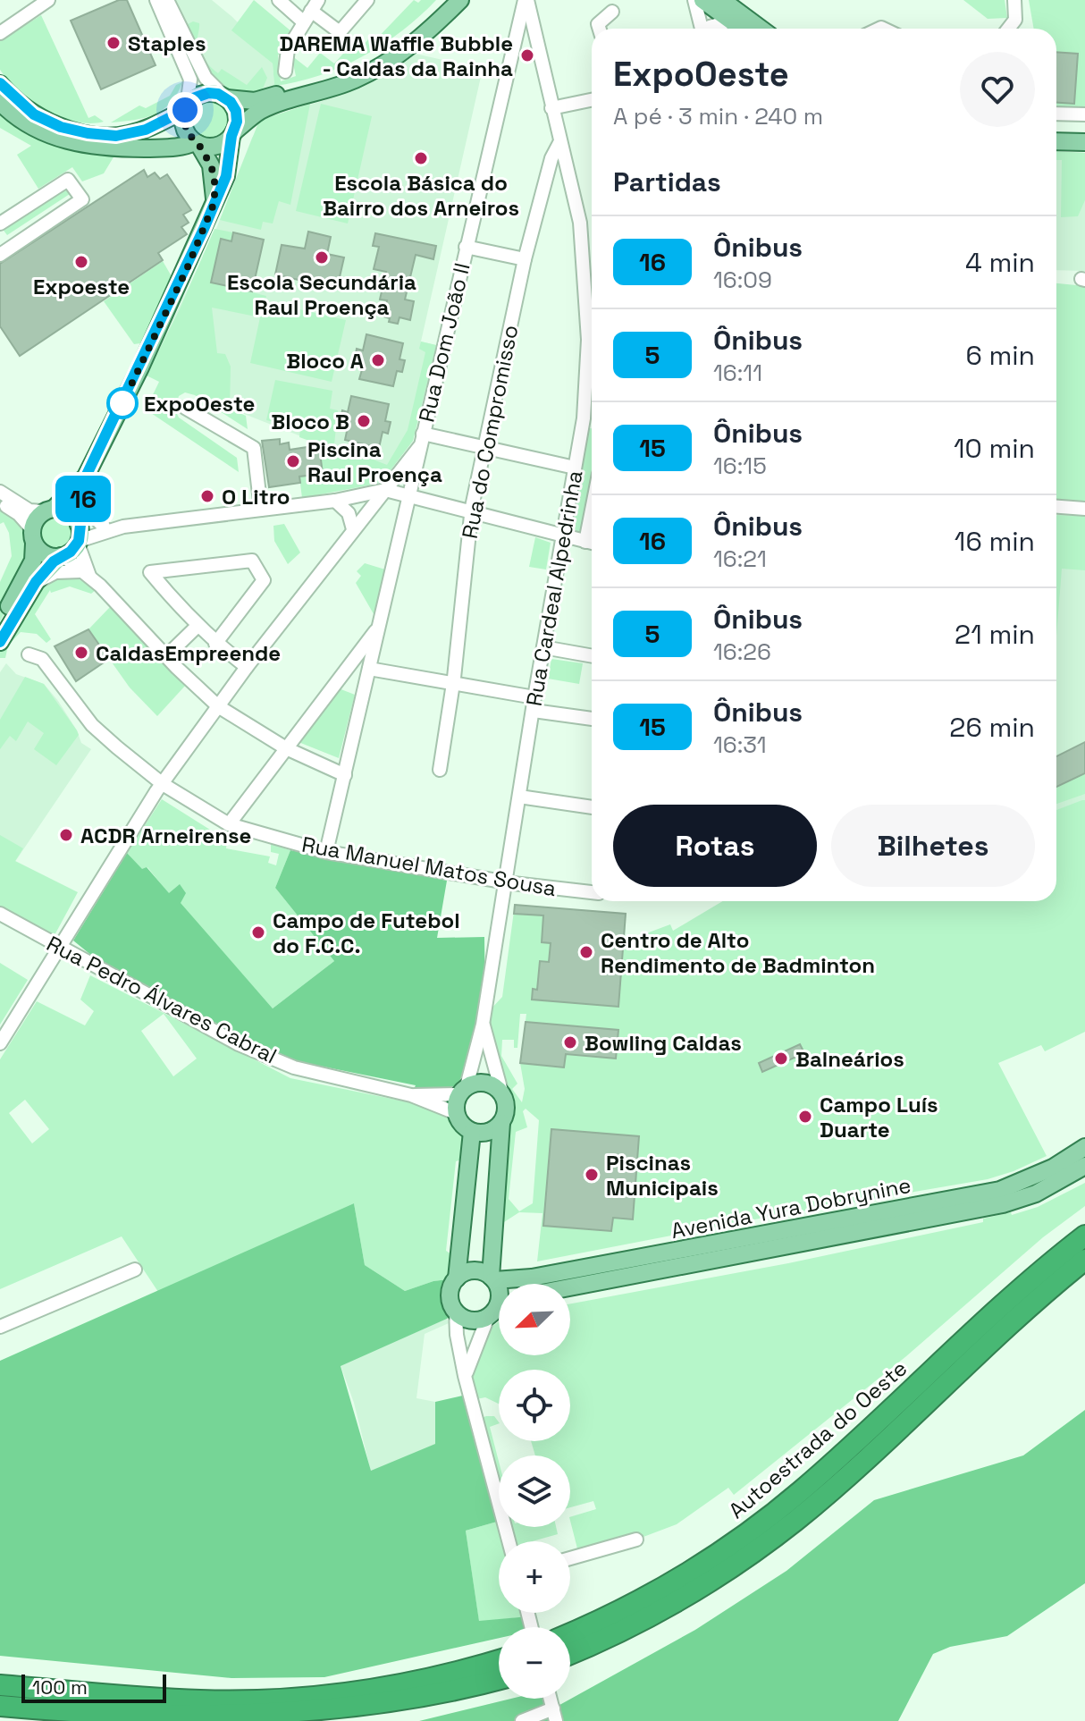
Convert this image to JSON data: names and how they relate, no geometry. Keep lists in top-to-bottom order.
{
  "streets": {
    "highway": ["Autoestrada do Oeste"],
    "main road": ["Avenida Yura Dobrynine"],
    "street": [
      "Rua Dom João II",
      "Rua do Compromisso",
      "Rua Cardeal Alpedrinha",
      "Rua Manuel Matos Sousa",
      "Rua Pedro Álvares Cabral"
    ]
  },
  "crossings": [
    ["Rua Dom João II", "Rua Cardeal Alpedrinha"],
    ["Rua Dom João II", "Rua Manuel Matos Sousa"],
    ["Rua do Compromisso", "Rua Cardeal Alpedrinha"],
    ["Rua Cardeal Alpedrinha", "Rua Manuel Matos Sousa"]
  ],
  "places": [
    "Staples",
    "DAREMA Waffle Bubble - Caldas da Rainha",
    "Escola Básica do Bairro dos Arneiros",
    "Escola Secundária Raul Proença",
    "Expoeste",
    "Bloco A",
    "ExpoOeste",
    "Bloco B",
    "Piscina Raul Proença",
    "O Litro",
    "CaldasEmpreende",
    "ACDR Arneirense",
    "Campo de Futebol do F.C.C.",
    "Centro de Alto Rendimento de Badminton",
    "Bowling Caldas",
    "Balneários",
    "Campo Luís Duarte",
    "Piscinas Municipais"
  ],
  "lines": ["bus line 16"],
  "scale_bar": "100 m",
  "north": "bottom left",
  "page": {
    "on_map": "16",
    "heading": [
      ["ExpoOeste", "A pé · 3 min · 240 m"],
      "Partidas"
    ],
    "list": [
      {
        "mark": "16",
        "name": "Ônibus",
        "note": "16:09",
        "value": "4 min"
      },
      {
        "mark": "5",
        "name": "Ônibus",
        "note": "16:11",
        "value": "6 min"
      },
      {
        "mark": "15",
        "name": "Ônibus",
        "note": "16:15",
        "value": "10 min"
      },
      {
        "mark": "16",
        "name": "Ônibus",
        "note": "16:21",
        "value": "16 min"
      },
      {
        "mark": "5",
        "name": "Ônibus",
        "note": "16:26",
        "value": "21 min"
      },
      {
        "mark": "15",
        "name": "Ônibus",
        "note": "16:31",
        "value": "26 min"
      }
    ],
    "buttons": ["Rotas", "Bilhetes"],
    "map_buttons": ["+", "−"],
    "scale": "100 m"
  }
}
